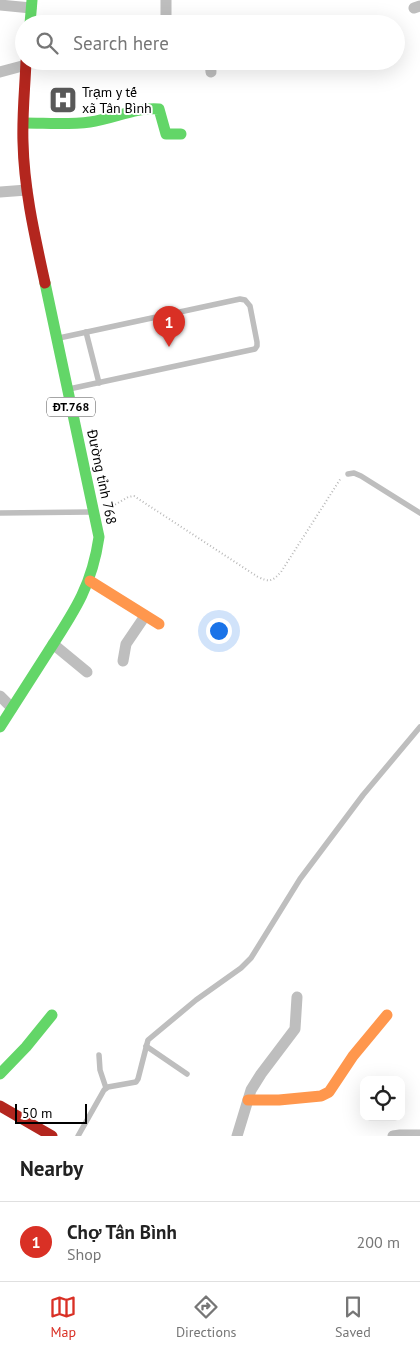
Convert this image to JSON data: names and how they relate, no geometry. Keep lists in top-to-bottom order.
{
  "streets": {
    "main road": ["ĐT.768", "Đường tỉnh 768"]
  },
  "places": {
    "hospital": ["Trạm y tế xã Tân Bình"]
  },
  "scale_bar": "50 m",
  "page": {
    "search": "Search here",
    "pins": "1",
    "scale": "50 m",
    "heading": "Nearby",
    "list": [
      {
        "mark": "1",
        "name": "Chợ Tân Bình",
        "note": "Shop",
        "value": "200 m"
      }
    ],
    "nav": ["Map", "Directions", "Saved"]
  }
}
